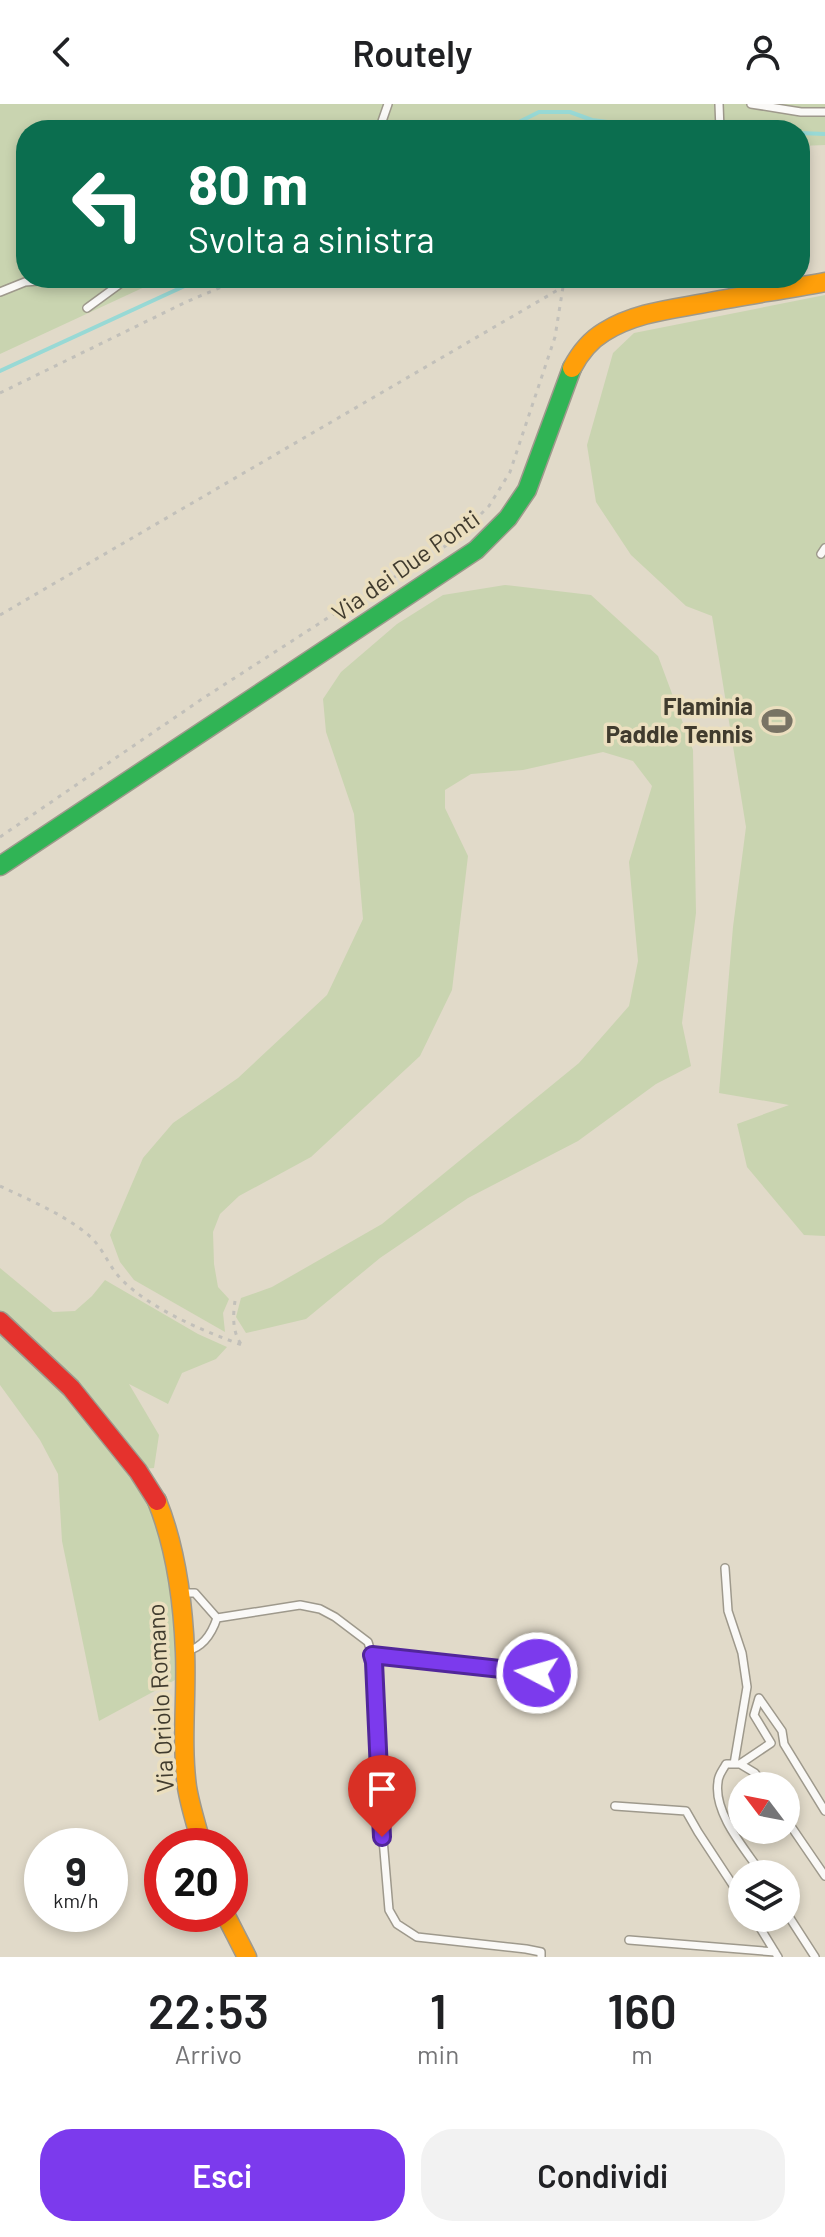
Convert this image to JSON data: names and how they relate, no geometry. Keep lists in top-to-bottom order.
{
  "streets": {
    "street": ["Via dei Due Ponti", "Via Oriolo Romano"]
  },
  "places": {
    "sports": ["Flaminia Paddle Tennis"]
  },
  "north": "top left",
  "page": {
    "header": "Routely",
    "turn": ["80 m", "Svolta a sinistra"],
    "speed": "9 km/h",
    "limit": "20",
    "eta": [
      "22:53",
      "Arrivo",
      "1",
      "min",
      "160",
      "m"
    ],
    "buttons": ["Esci", "Condividi"]
  }
}
